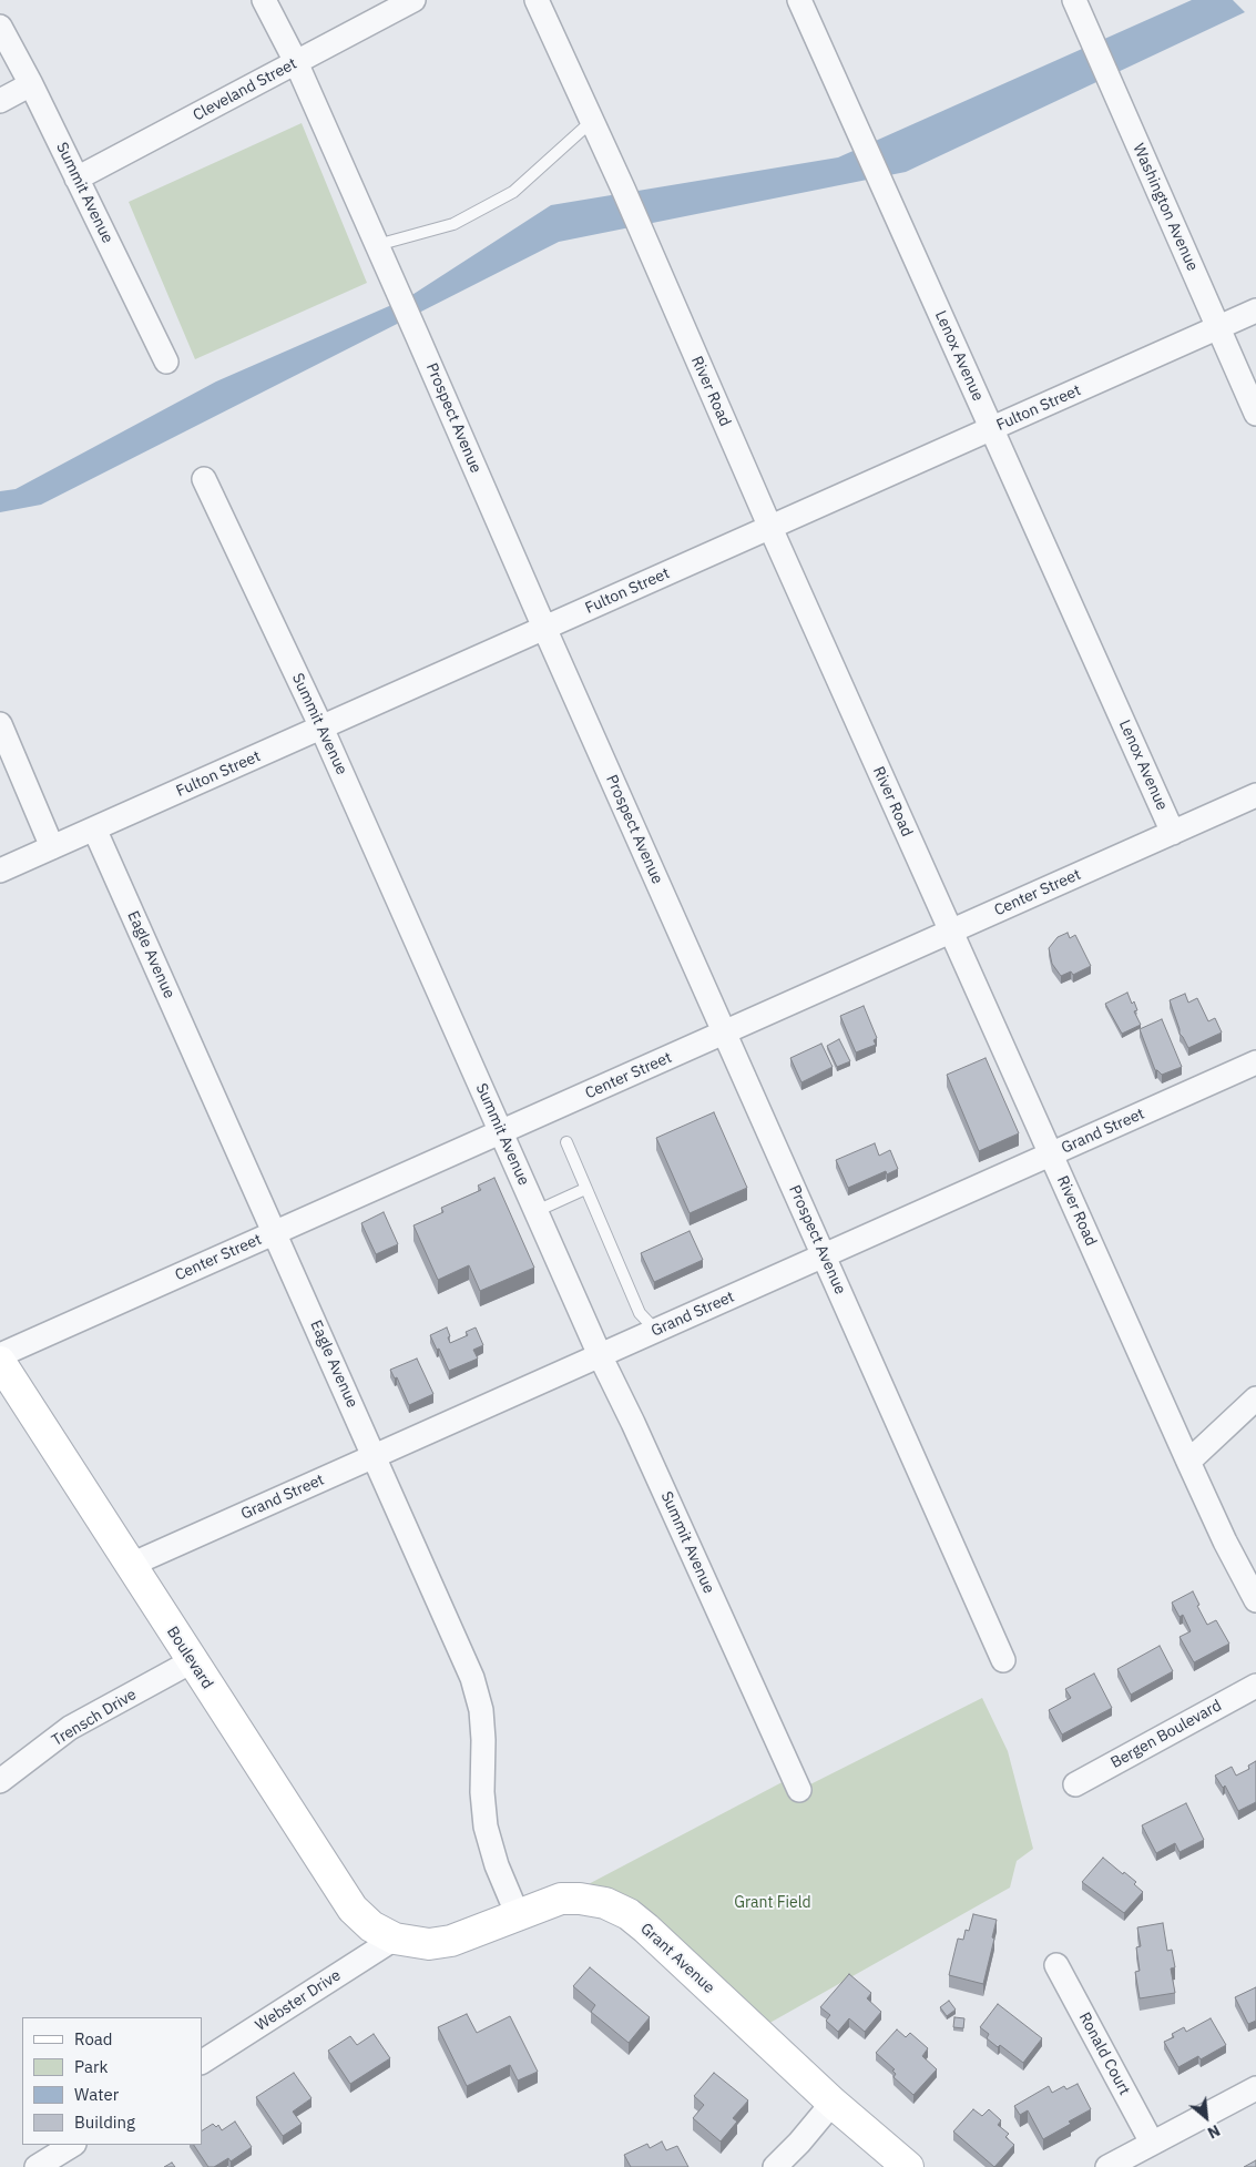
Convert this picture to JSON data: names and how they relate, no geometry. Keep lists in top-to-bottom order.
{
  "streets": {
    "street": [
      "Cleveland Street",
      "Summit Avenue",
      "Washington Avenue",
      "Lenox Avenue",
      "River Road",
      "Fulton Street",
      "Prospect Avenue",
      "Center Street",
      "Eagle Avenue",
      "Grand Street",
      "Boulevard",
      "Trensch Drive",
      "Bergen Boulevard",
      "Grant Avenue",
      "Webster Drive",
      "Ronald Court"
    ]
  },
  "crossings": [
    ["Cleveland Street", "Summit Avenue"],
    ["Cleveland Street", "Prospect Avenue"],
    ["Summit Avenue", "Fulton Street"],
    ["Summit Avenue", "Center Street"],
    ["Summit Avenue", "Grand Street"],
    ["Washington Avenue", "Fulton Street"],
    ["Lenox Avenue", "Fulton Street"],
    ["Lenox Avenue", "Center Street"],
    ["River Road", "Fulton Street"],
    ["River Road", "Center Street"],
    ["River Road", "Grand Street"],
    ["Fulton Street", "Prospect Avenue"],
    ["Fulton Street", "Eagle Avenue"],
    ["Prospect Avenue", "Center Street"],
    ["Prospect Avenue", "Grand Street"],
    ["Center Street", "Eagle Avenue"],
    ["Eagle Avenue", "Grand Street"],
    ["Eagle Avenue", "Grant Avenue"],
    ["Grand Street", "Boulevard"],
    ["Boulevard", "Trensch Drive"],
    ["Boulevard", "Grant Avenue"],
    ["Boulevard", "Webster Drive"],
    ["Grant Avenue", "Webster Drive"]
  ],
  "parks": ["Grant Field"],
  "legend": [
    "Road",
    "Park",
    "Water",
    "Building"
  ],
  "north": "bottom right"
}
